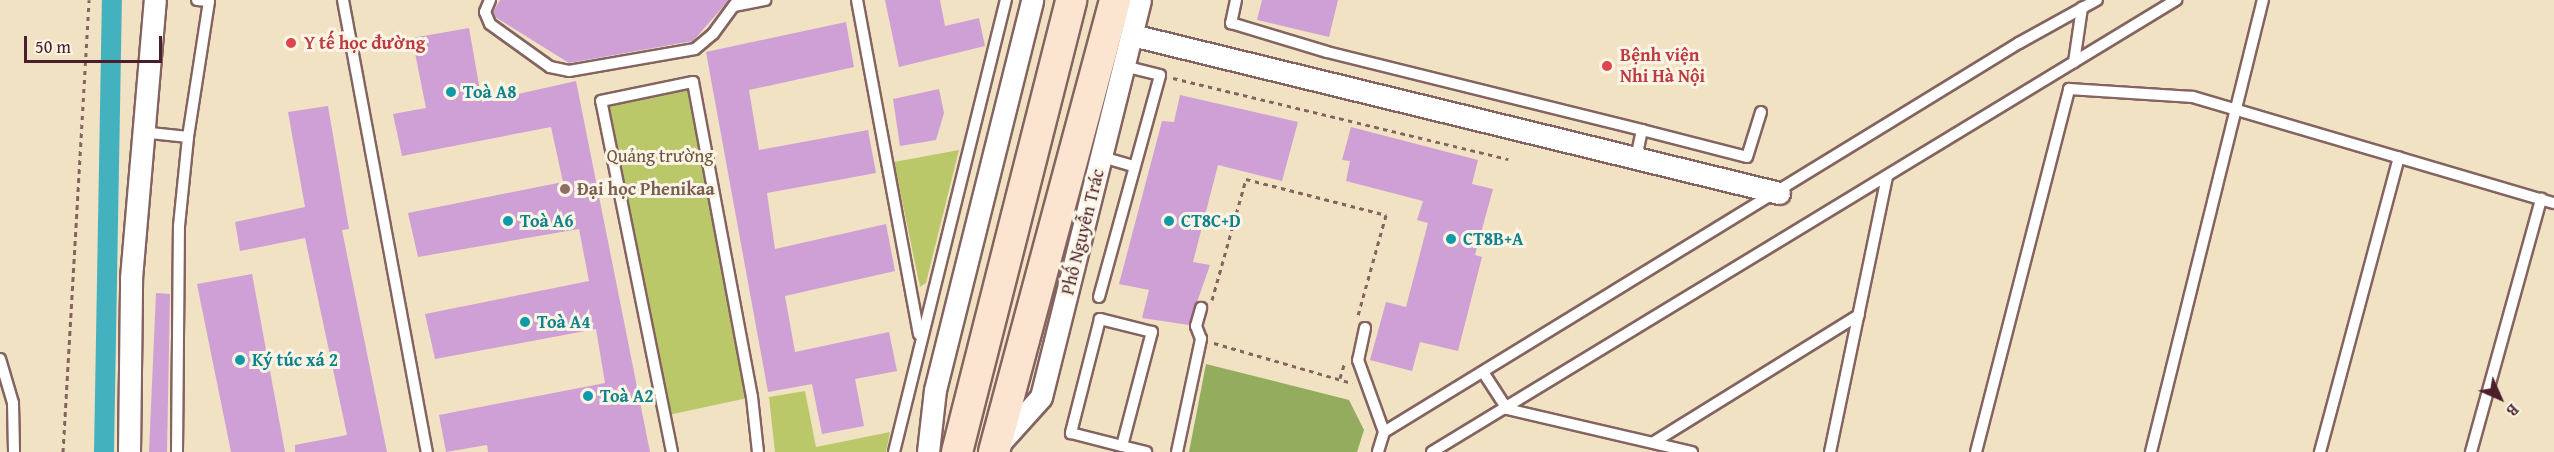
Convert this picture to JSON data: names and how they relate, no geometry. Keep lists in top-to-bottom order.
{
  "streets": {
    "main road": ["Phố Nguyễn Trác"]
  },
  "parks": ["Quảng trường"],
  "places": [
    "Y tế học đường",
    "Bệnh viện Nhi Hà Nội",
    "Toà A8",
    "Đại học Phenikaa",
    "Toà A6",
    "CT8C+D",
    "CT8B+A",
    "Toà A4",
    "Ký túc xá 2",
    "Toà A2"
  ],
  "scale_bar": "50 m",
  "north": "bottom right"
}
